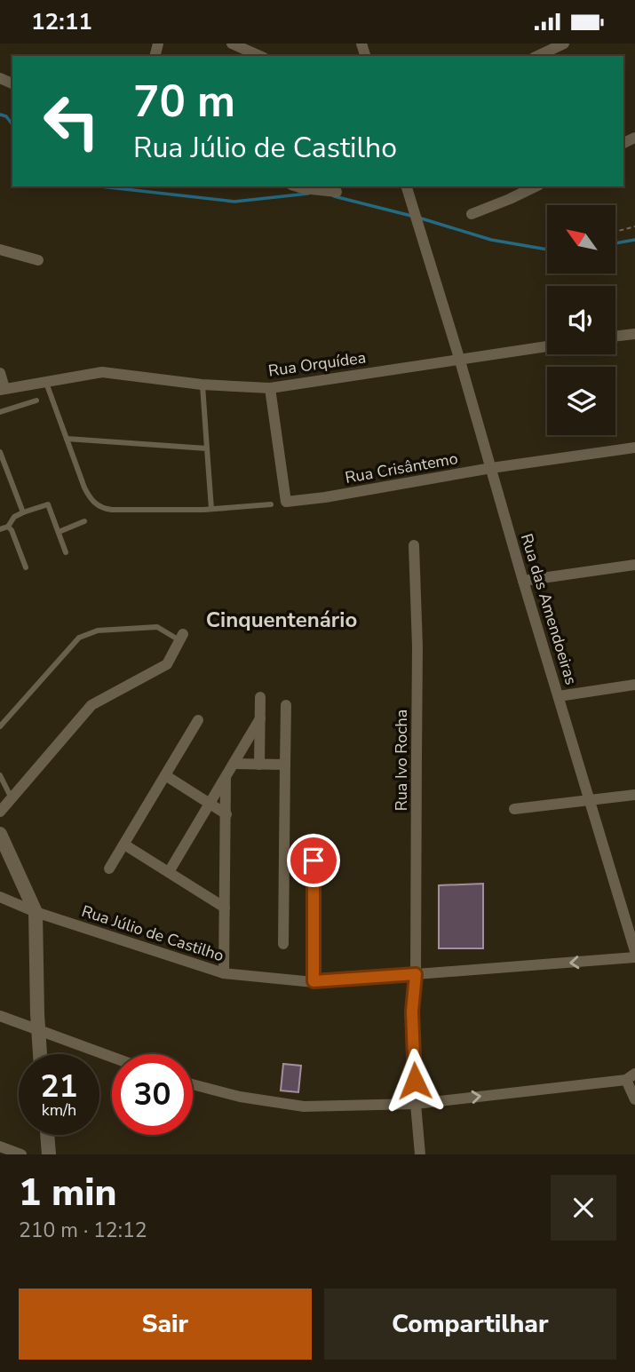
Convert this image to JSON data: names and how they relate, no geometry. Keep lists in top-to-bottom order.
{
  "streets": {
    "street": [
      "Rua Orquídea",
      "Rua Crisântemo",
      "Rua das Amendoeiras",
      "Rua Ivo Rocha",
      "Rua Júlio de Castilho"
    ]
  },
  "crossings": [
    ["Rua Orquídea", "Rua Crisântemo"],
    ["Rua Orquídea", "Rua das Amendoeiras"],
    ["Rua Crisântemo", "Rua das Amendoeiras"],
    ["Rua Ivo Rocha", "Rua Júlio de Castilho"]
  ],
  "districts": ["Cinquentenário"],
  "north": "top left",
  "page": {
    "status": "12:11",
    "turn": ["70 m", "Rua Júlio de Castilho"],
    "speed": "21 km/h",
    "limit": "30",
    "heading": ["1 min", "210 m · 12:12"],
    "buttons": ["Sair", "Compartilhar"]
  }
}
